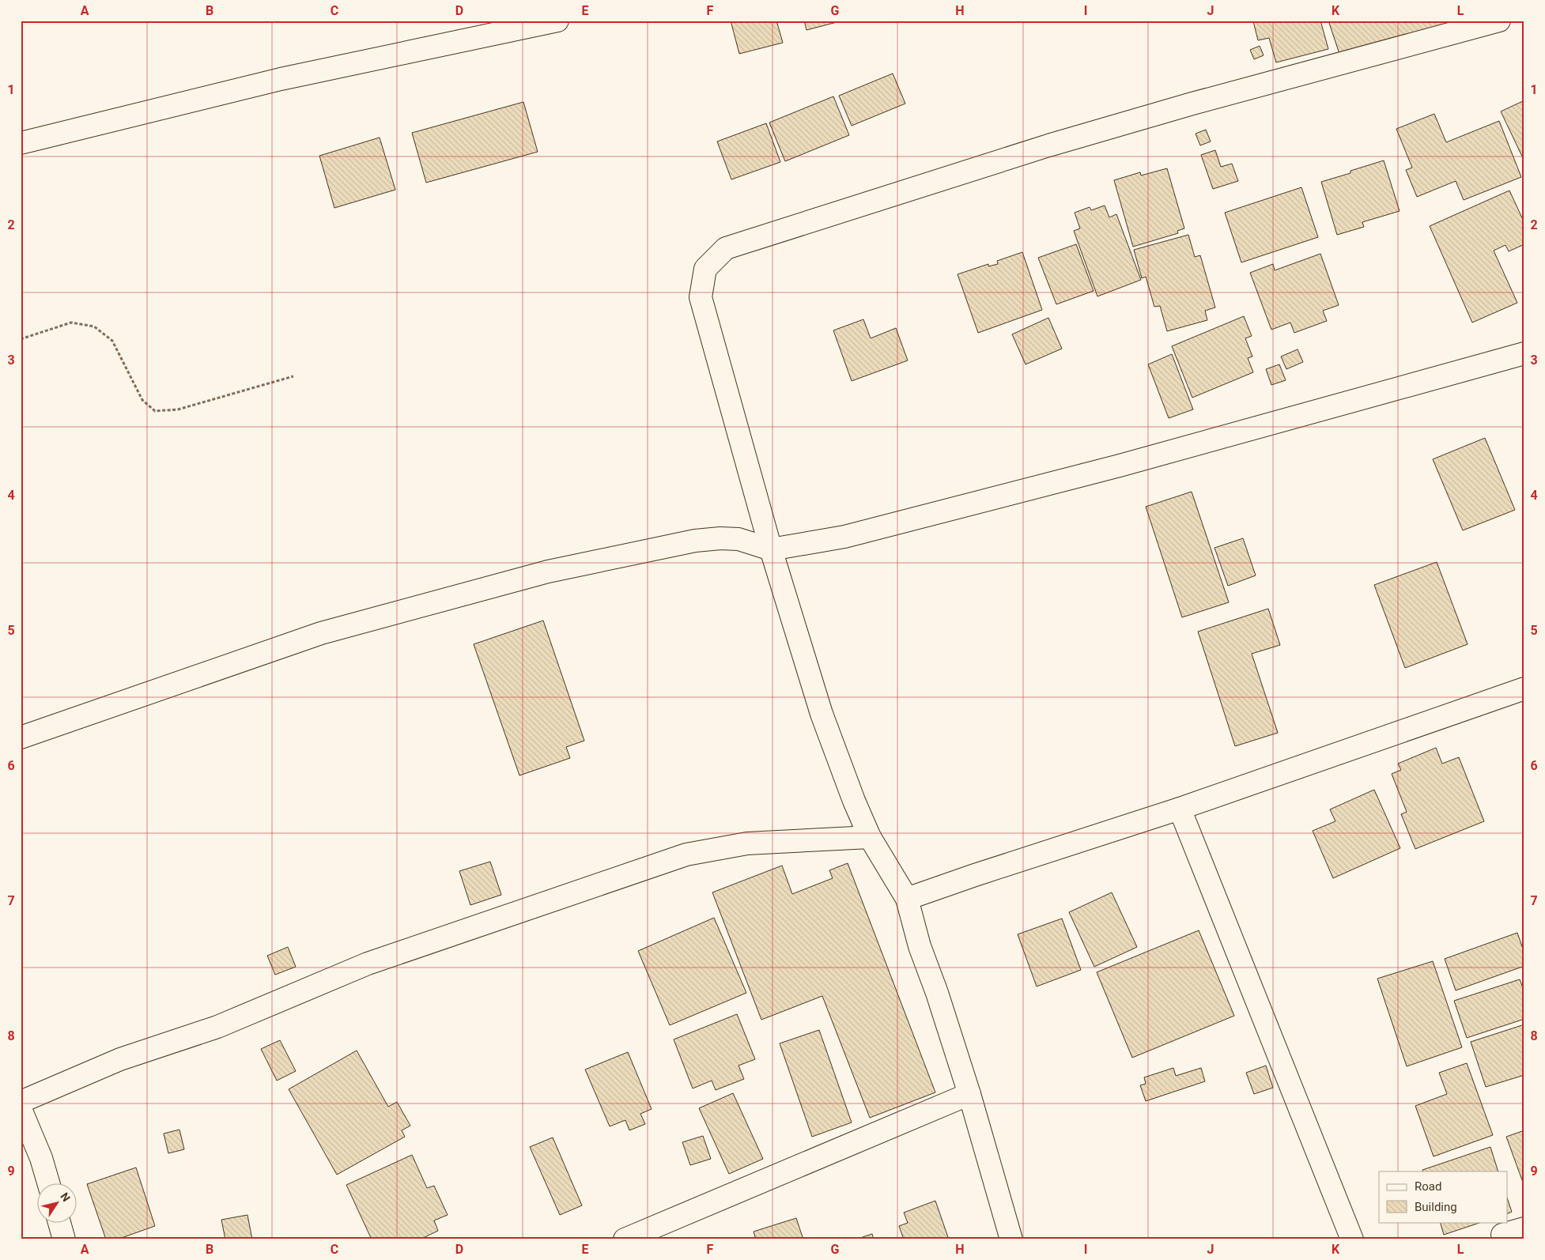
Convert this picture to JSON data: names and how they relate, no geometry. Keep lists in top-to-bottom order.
{
  "legend": ["Road", "Building"],
  "north": "top right",
  "grid": {
    "columns": [
      "A",
      "B",
      "C",
      "D",
      "E",
      "F",
      "G",
      "H",
      "I",
      "J",
      "K",
      "L"
    ],
    "rows": [
      "1",
      "2",
      "3",
      "4",
      "5",
      "6",
      "7",
      "8",
      "9"
    ]
  }
}
